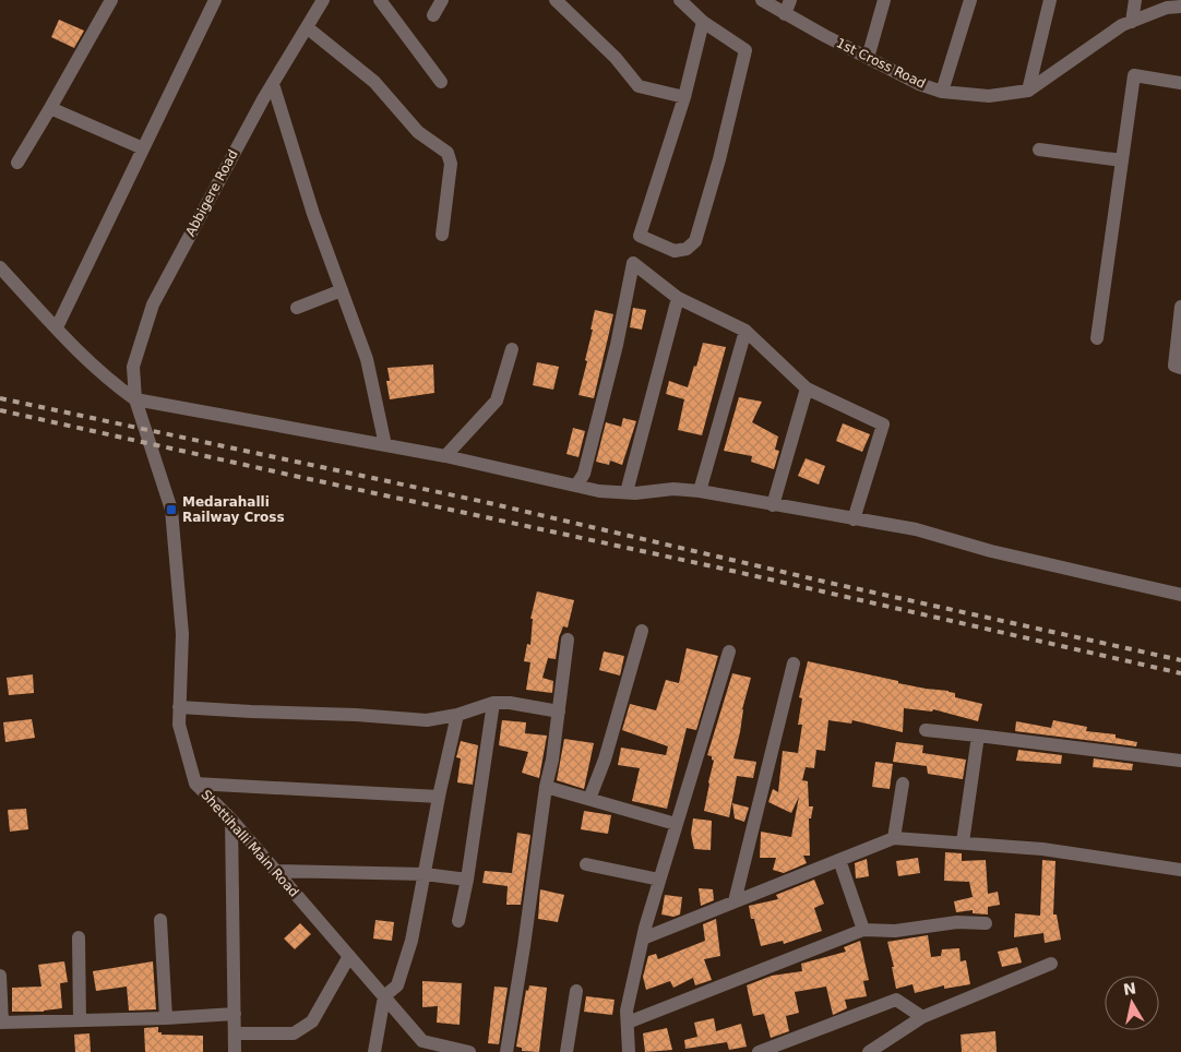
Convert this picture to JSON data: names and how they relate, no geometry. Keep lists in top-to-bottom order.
{
  "streets": {
    "street": ["1st Cross Road", "Abbigere Road", "Shettihalli Main Road"]
  },
  "crossings": [
    ["Abbigere Road", "Shettihalli Main Road"]
  ],
  "places": {
    "transit": ["Medarahalli Railway Cross"]
  },
  "north": "top"
}
